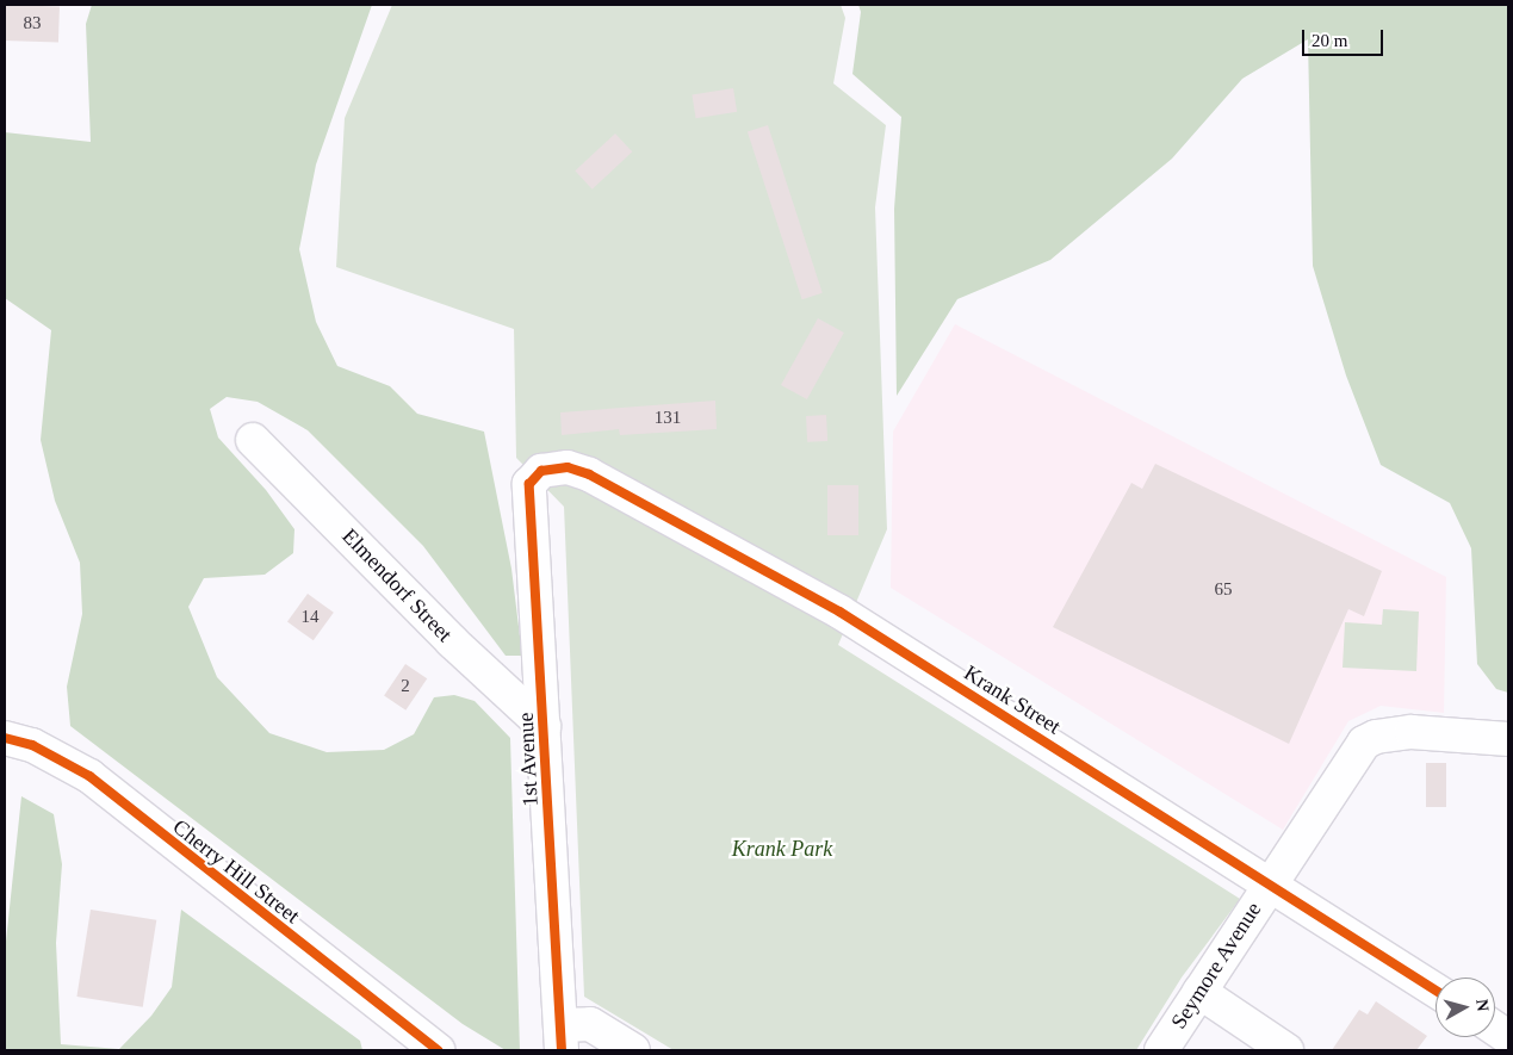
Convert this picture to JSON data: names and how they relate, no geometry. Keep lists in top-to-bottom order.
{
  "streets": {
    "street": [
      "Elmendorf Street",
      "Krank Street",
      "1st Avenue",
      "Cherry Hill Street",
      "Seymore Avenue"
    ]
  },
  "crossings": [
    ["Elmendorf Street", "1st Avenue"],
    ["Krank Street", "1st Avenue"],
    ["Krank Street", "Seymore Avenue"]
  ],
  "parks": ["Krank Park"],
  "house_numbers": [
    "83",
    "131",
    "65",
    "14",
    "2"
  ],
  "scale_bar": "20 m",
  "north": "right"
}
